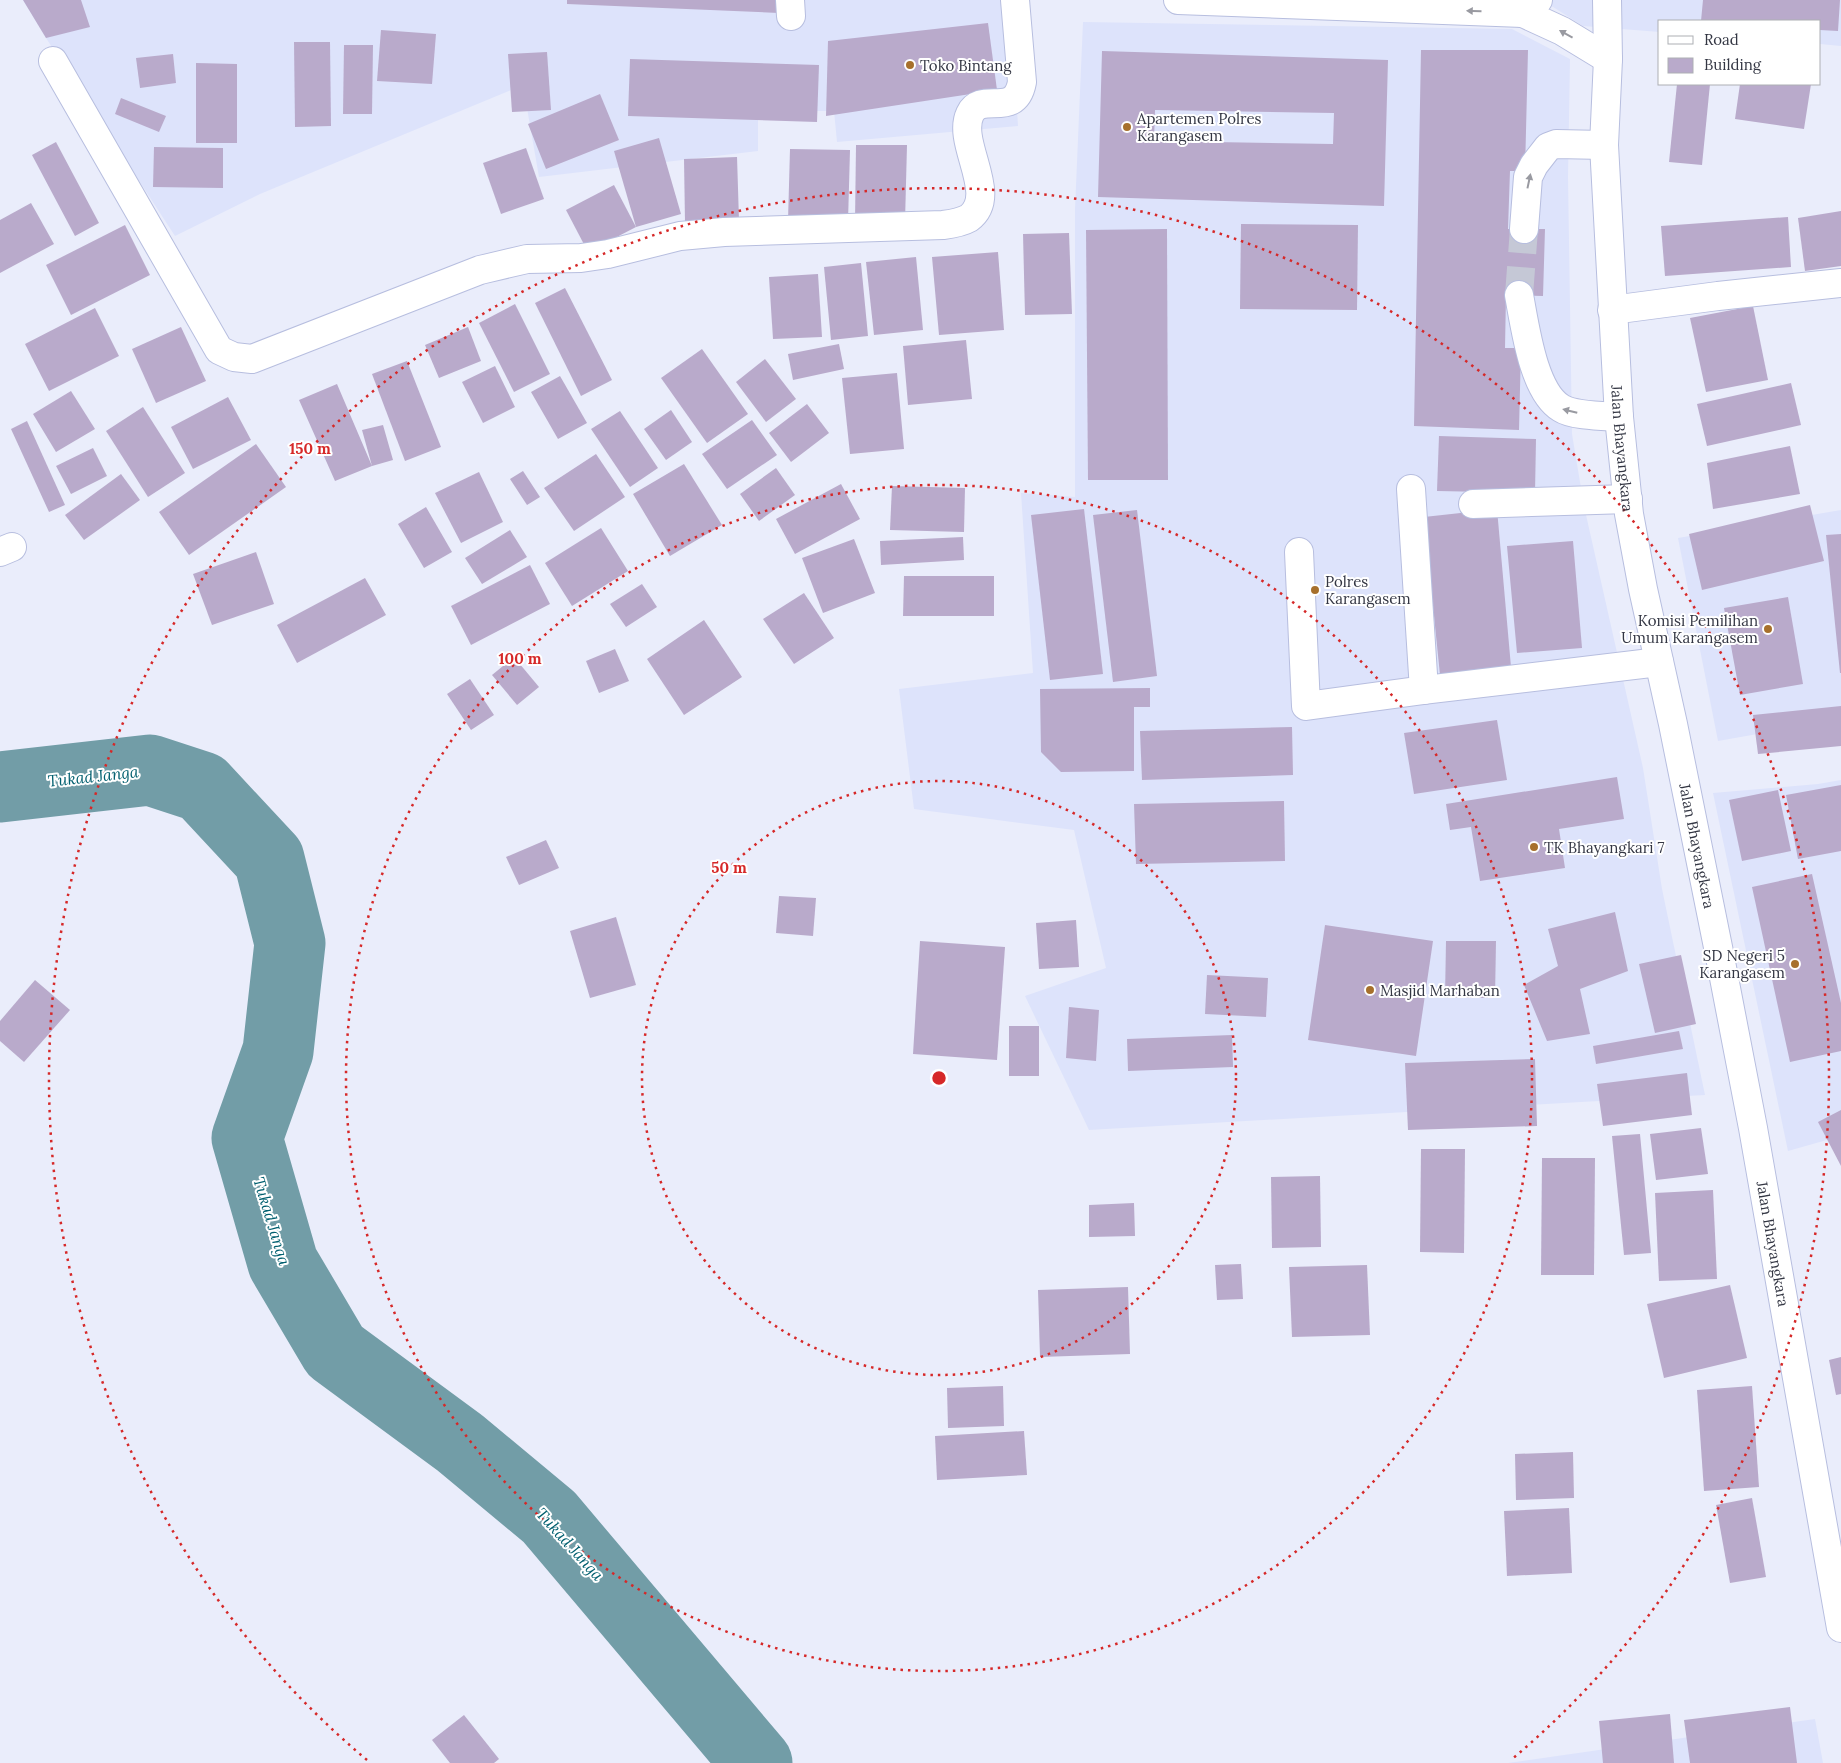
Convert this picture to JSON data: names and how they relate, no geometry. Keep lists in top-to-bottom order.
{
  "streets": {
    "street": ["Jalan Bhayangkara"]
  },
  "water": ["Tukad Janga"],
  "places": [
    "Toko Bintang",
    "Apartemen Polres Karangasem",
    "Polres Karangasem",
    "Komisi Pemilihan Umum Karangasem",
    "TK Bhayangkari 7",
    "SD Negeri 5 Karangasem",
    "Masjid Marhaban"
  ],
  "legend": ["Road", "Building"],
  "rings": ["150 m", "100 m", "50 m"]
}
